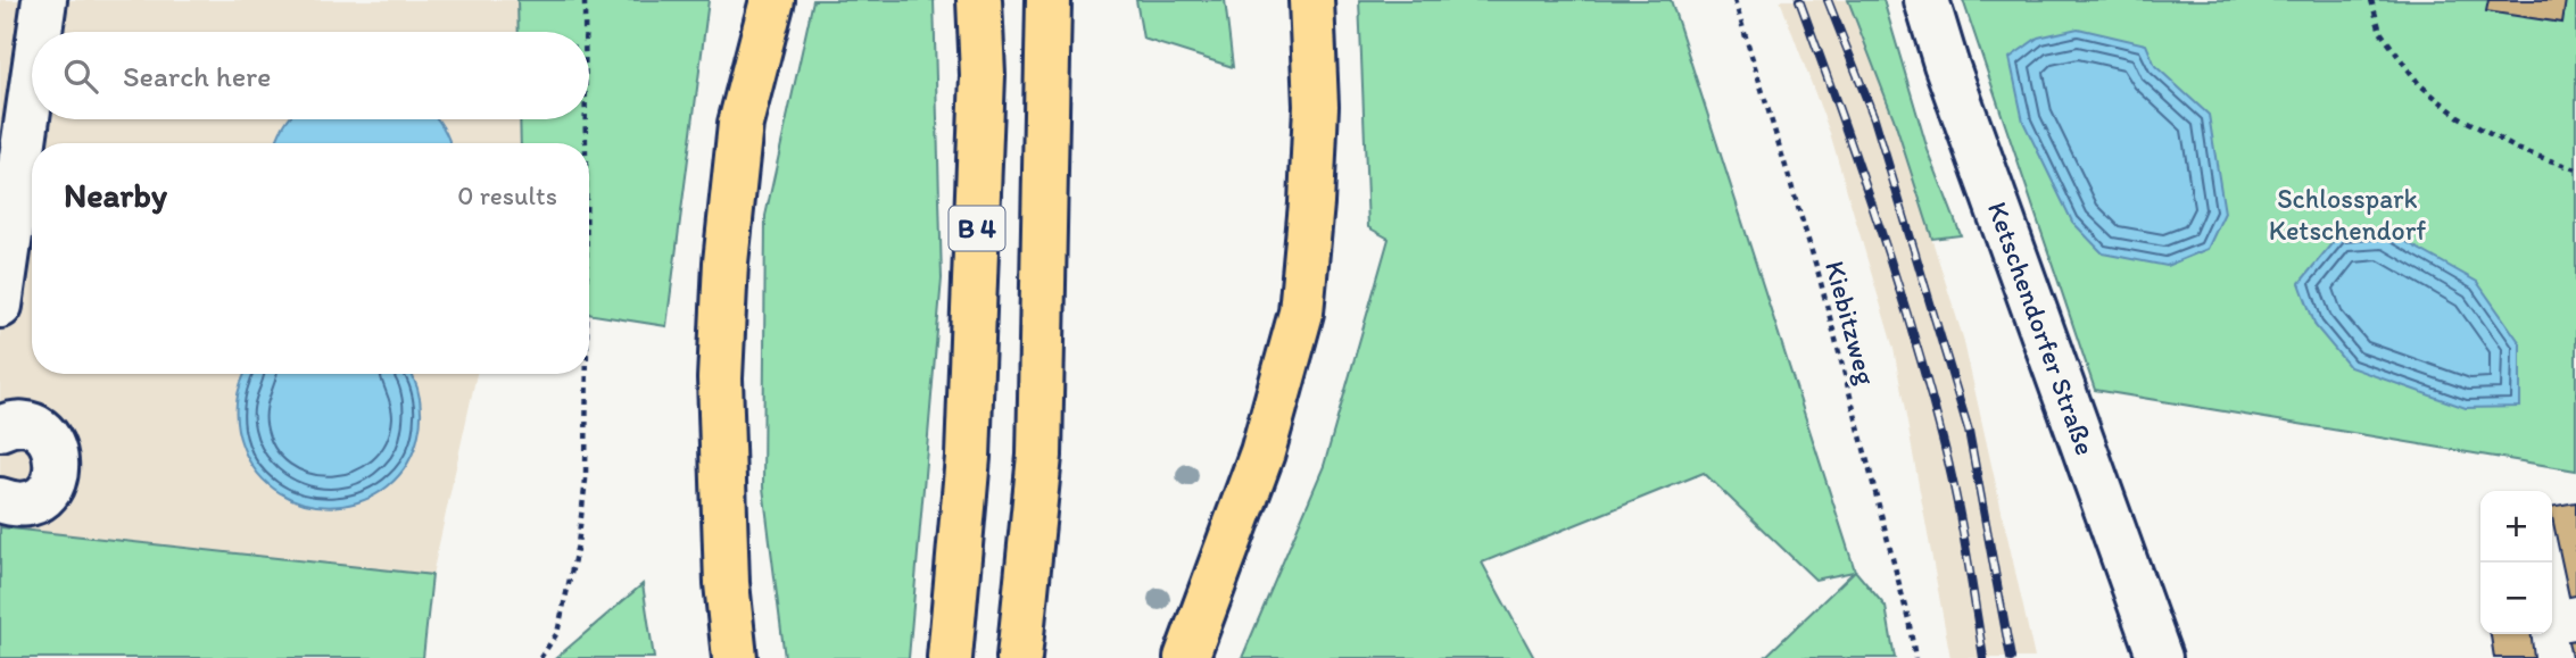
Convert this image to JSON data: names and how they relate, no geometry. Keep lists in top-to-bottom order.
{
  "streets": {
    "highway": ["B 4"],
    "street": ["Ketschendorfer Straße"],
    "path": ["Kiebitzweg"]
  },
  "parks": ["Schlosspark Ketschendorf"],
  "page": {
    "search": "Search here",
    "heading": ["Nearby", "0 results"],
    "map_buttons": ["+", "−"]
  }
}
